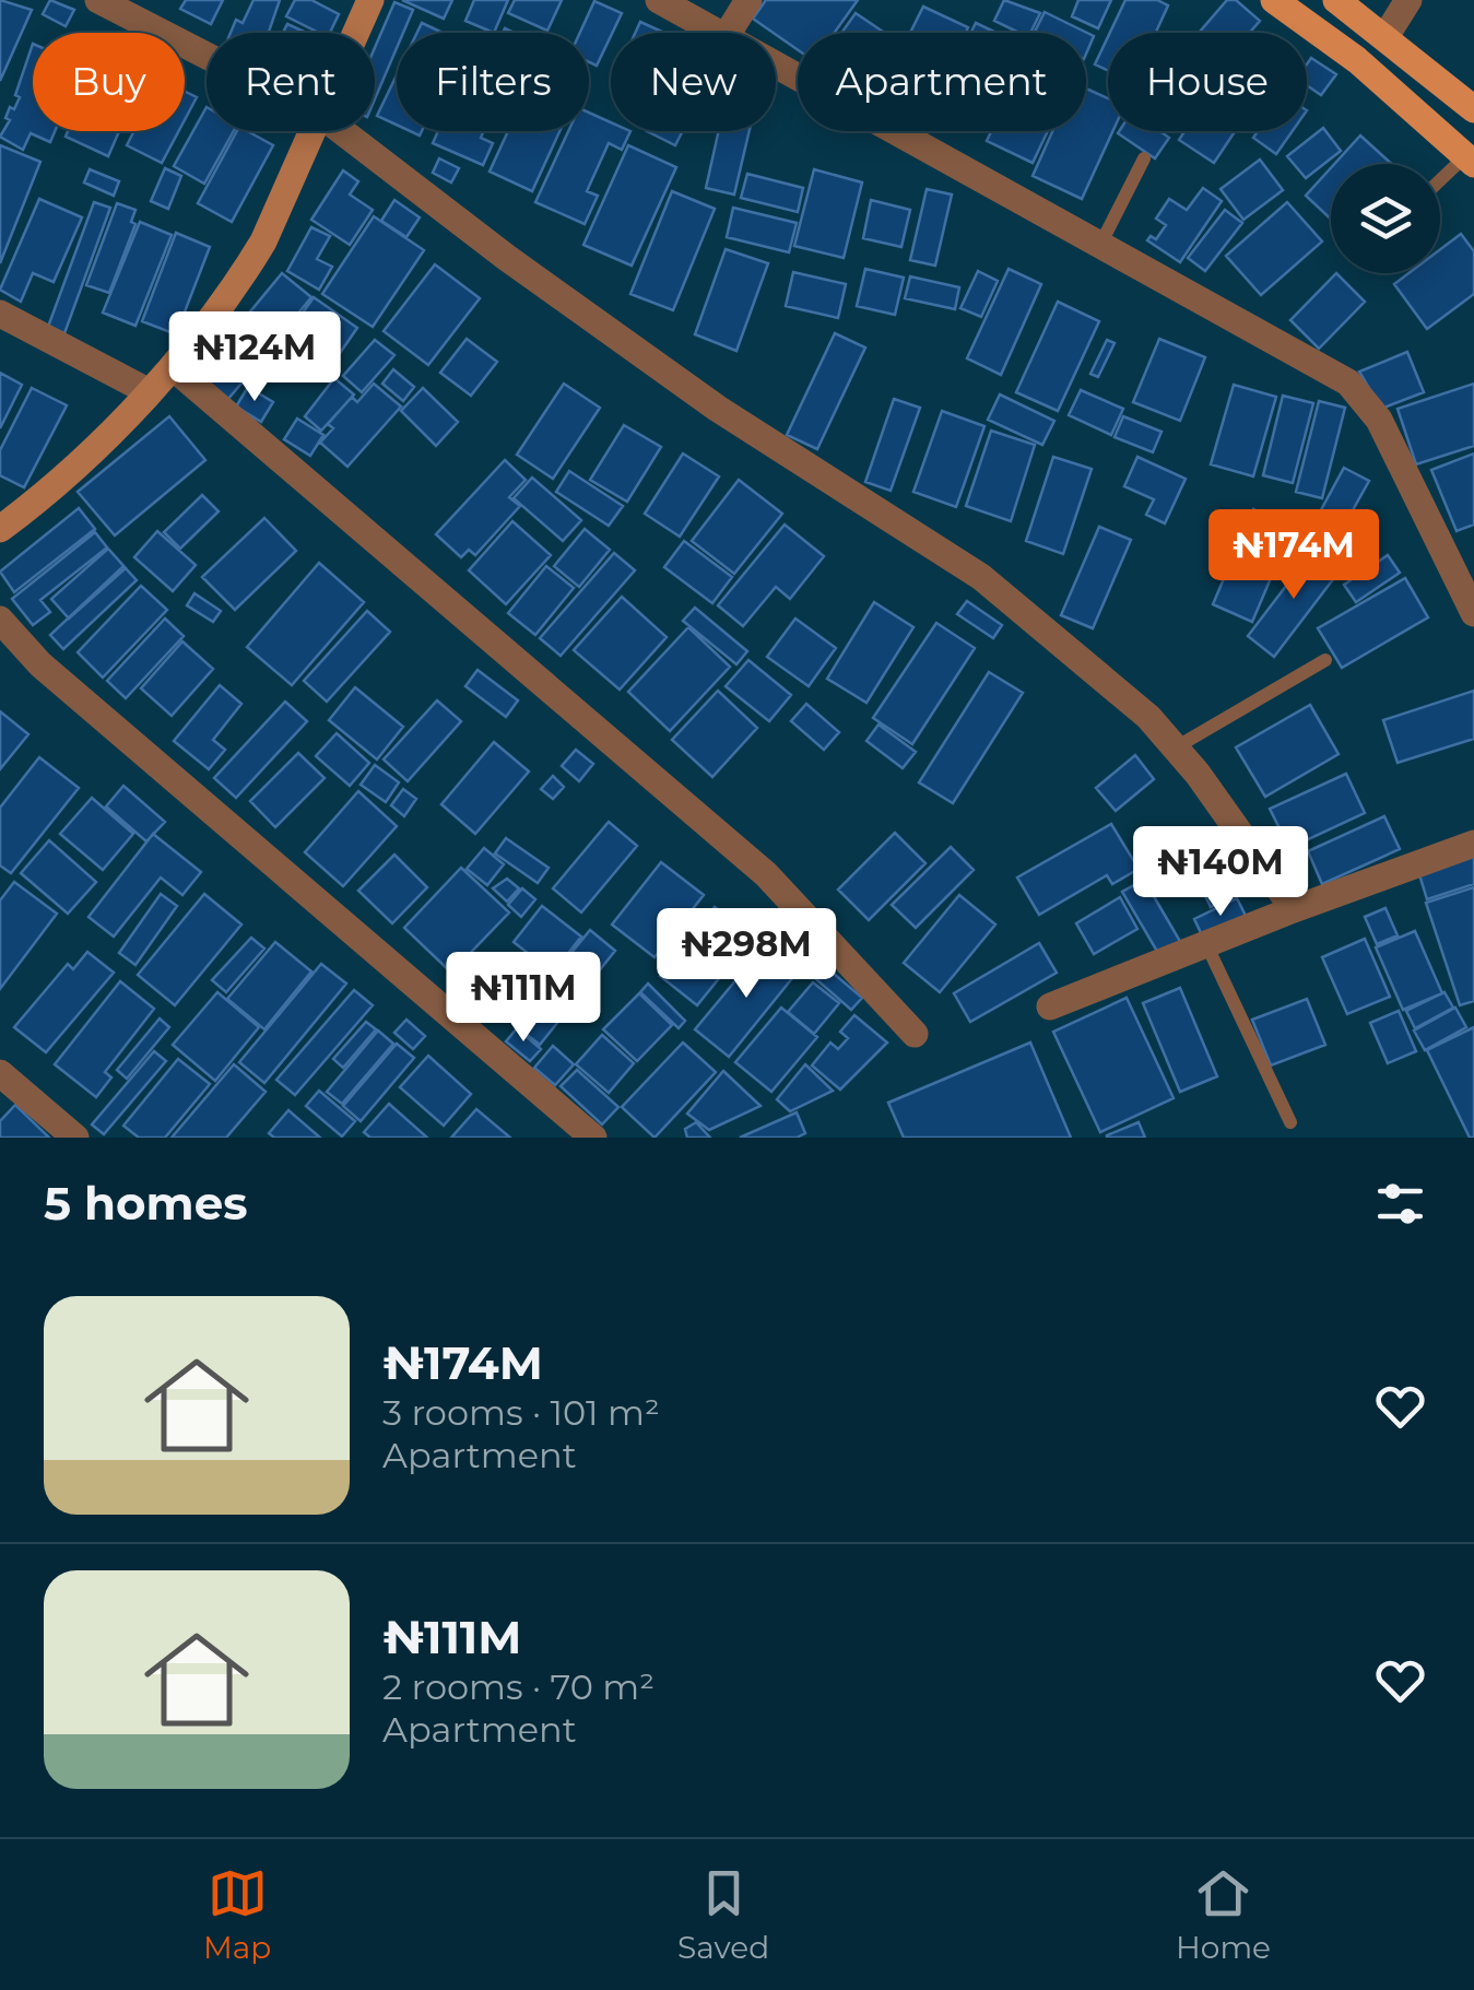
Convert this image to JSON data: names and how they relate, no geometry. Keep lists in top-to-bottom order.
{
  "page": {
    "chip": [
      "Buy",
      "Rent",
      "Filters",
      "New",
      "Apartment",
      "House"
    ],
    "price": [
      "₦124M",
      "₦174M",
      "₦140M",
      "₦298M",
      "₦111M"
    ],
    "heading": "5 homes",
    "list": [
      {
        "name": "₦174M",
        "note": "3 rooms · 101 m² · Apartment"
      },
      {
        "name": "₦111M",
        "note": "2 rooms · 70 m² · Apartment"
      }
    ],
    "tabs": ["Map", "Saved", "Home"]
  }
}
